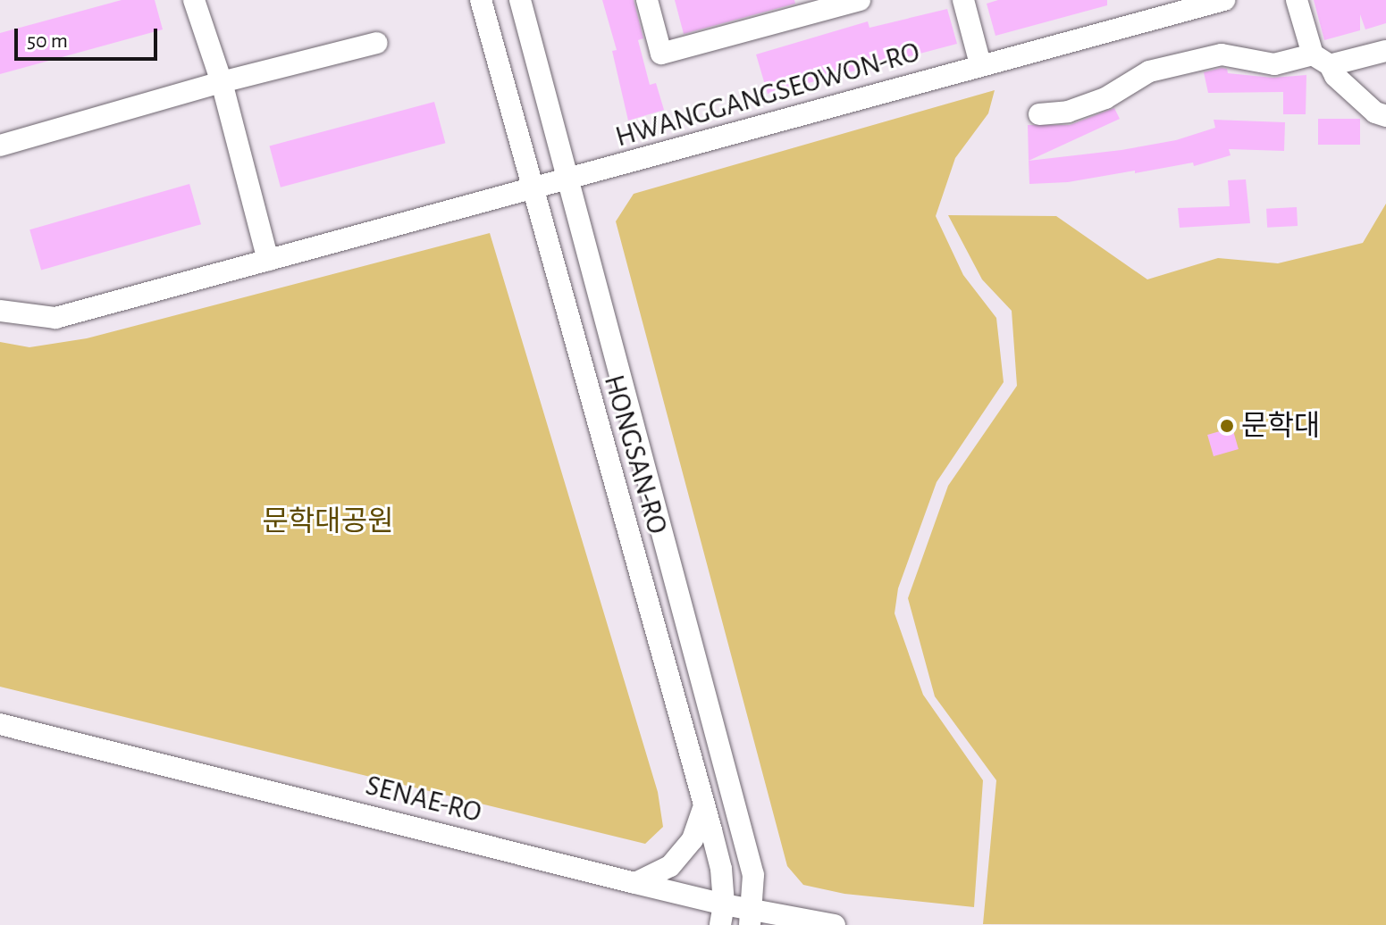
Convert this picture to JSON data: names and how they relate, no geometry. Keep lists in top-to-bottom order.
{
  "streets": {
    "street": ["HWANGGANGSEOWON-RO", "HONGSAN-RO", "SENAE-RO"]
  },
  "crossings": [
    ["HWANGGANGSEOWON-RO", "HONGSAN-RO"],
    ["HONGSAN-RO", "SENAE-RO"]
  ],
  "parks": ["문학대공원"],
  "places": ["문학대"],
  "scale_bar": "50 m"
}
